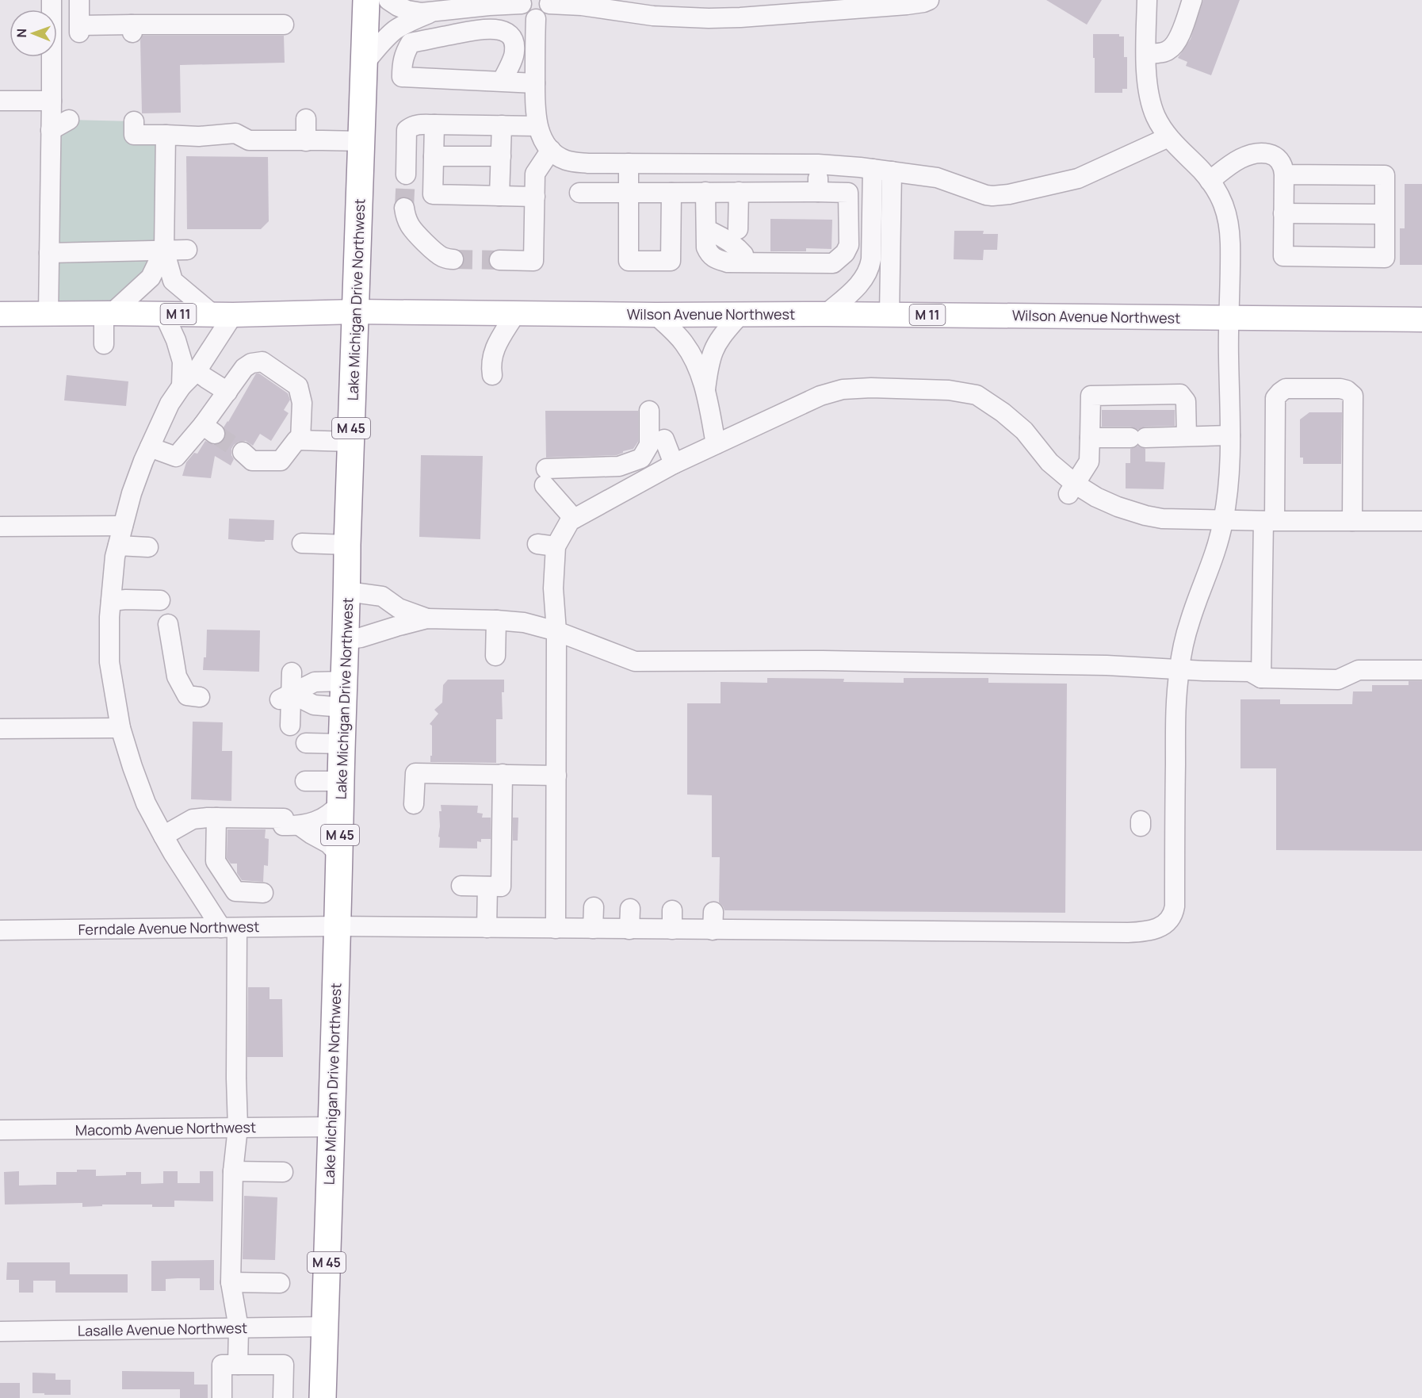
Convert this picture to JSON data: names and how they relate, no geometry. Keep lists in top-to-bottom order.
{
  "streets": {
    "highway": ["Lake Michigan Drive Northwest", "M 45"],
    "main road": ["M 11", "Wilson Avenue Northwest"],
    "street": ["Ferndale Avenue Northwest", "Macomb Avenue Northwest", "Lasalle Avenue Northwest"]
  },
  "crossings": [
    ["Lake Michigan Drive Northwest", "Wilson Avenue Northwest"],
    ["Lake Michigan Drive Northwest", "Ferndale Avenue Northwest"],
    ["Lake Michigan Drive Northwest", "Macomb Avenue Northwest"],
    ["Lake Michigan Drive Northwest", "Lasalle Avenue Northwest"],
    ["Wilson Avenue Northwest", "Ferndale Avenue Northwest"]
  ],
  "north": "left"
}
